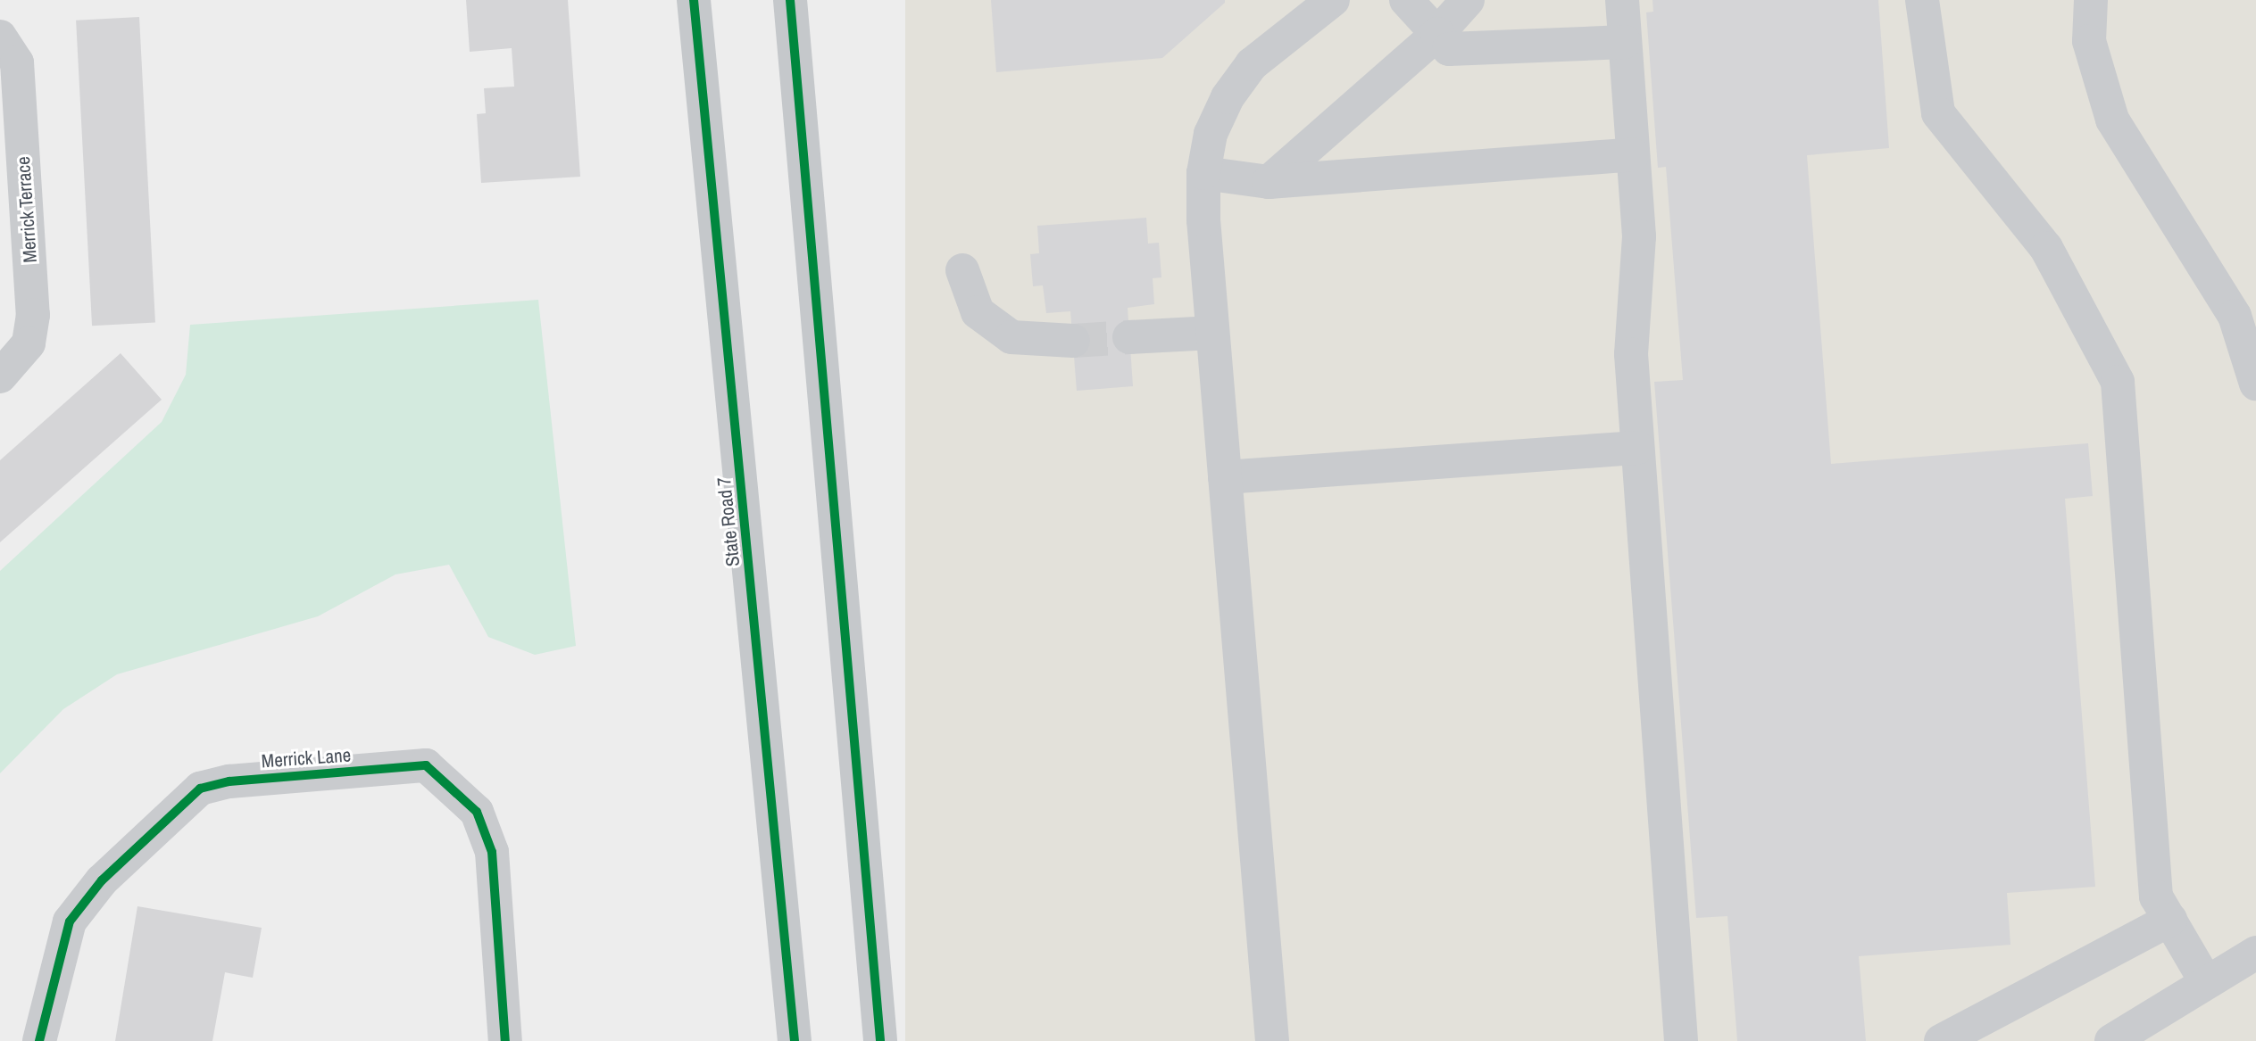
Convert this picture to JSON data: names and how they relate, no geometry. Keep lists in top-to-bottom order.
{
  "streets": {
    "main road": ["State Road 7"],
    "street": ["Merrick Terrace", "Merrick Lane"]
  }
}
